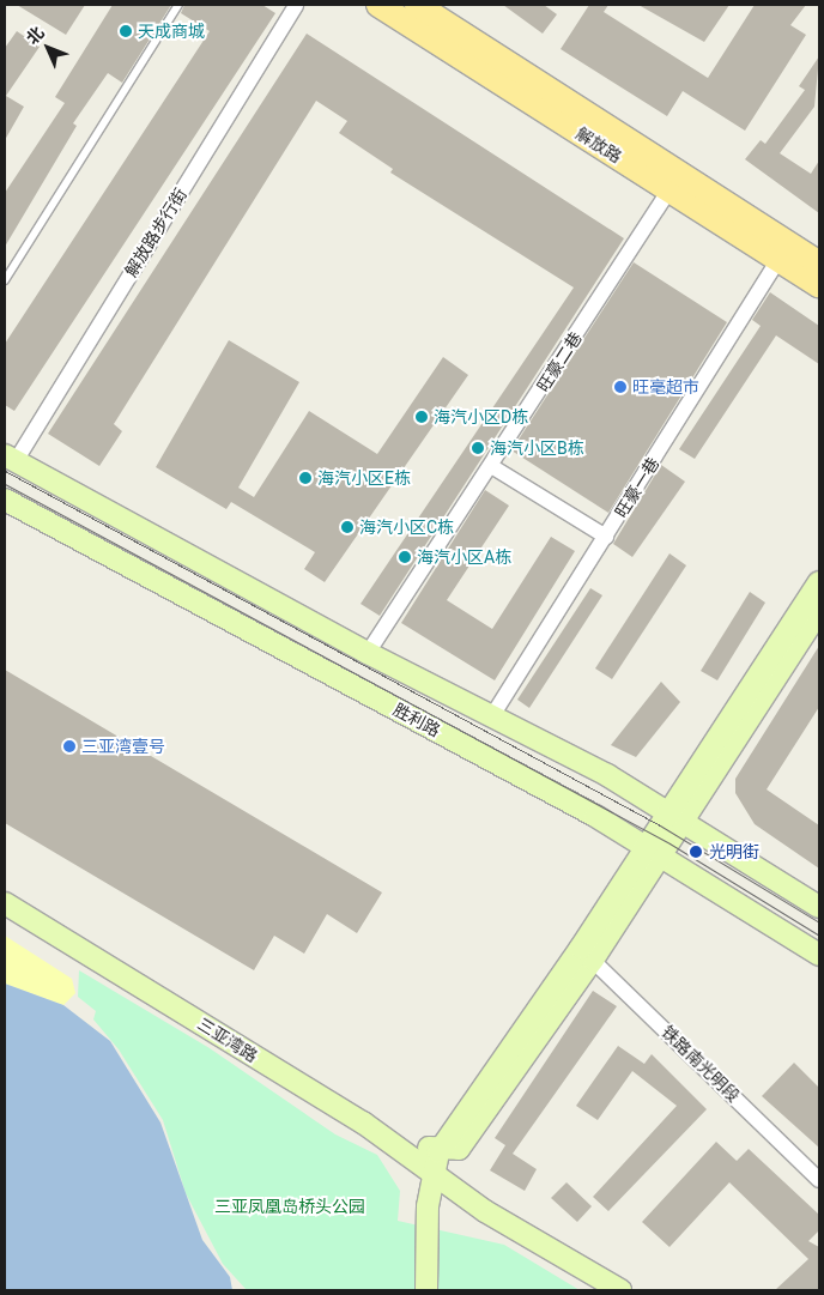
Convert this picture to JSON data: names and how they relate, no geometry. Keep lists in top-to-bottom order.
{
  "streets": {
    "main road": ["解放路", "胜利路", "三亚湾路"],
    "street": [
      "解放路步行街",
      "旺豪二巷",
      "旺豪一巷",
      "铁路南光明段"
    ]
  },
  "crossings": [
    ["解放路", "旺豪二巷"],
    ["解放路", "旺豪一巷"]
  ],
  "parks": ["三亚凤凰岛桥头公园"],
  "places": [
    "天成商城",
    "旺毫超市",
    "海汽小区D栋",
    "海汽小区B栋",
    "海汽小区E栋",
    "海汽小区C栋",
    "海汽小区A栋",
    "三亚湾壹号",
    "光明街"
  ],
  "north": "top left"
}
